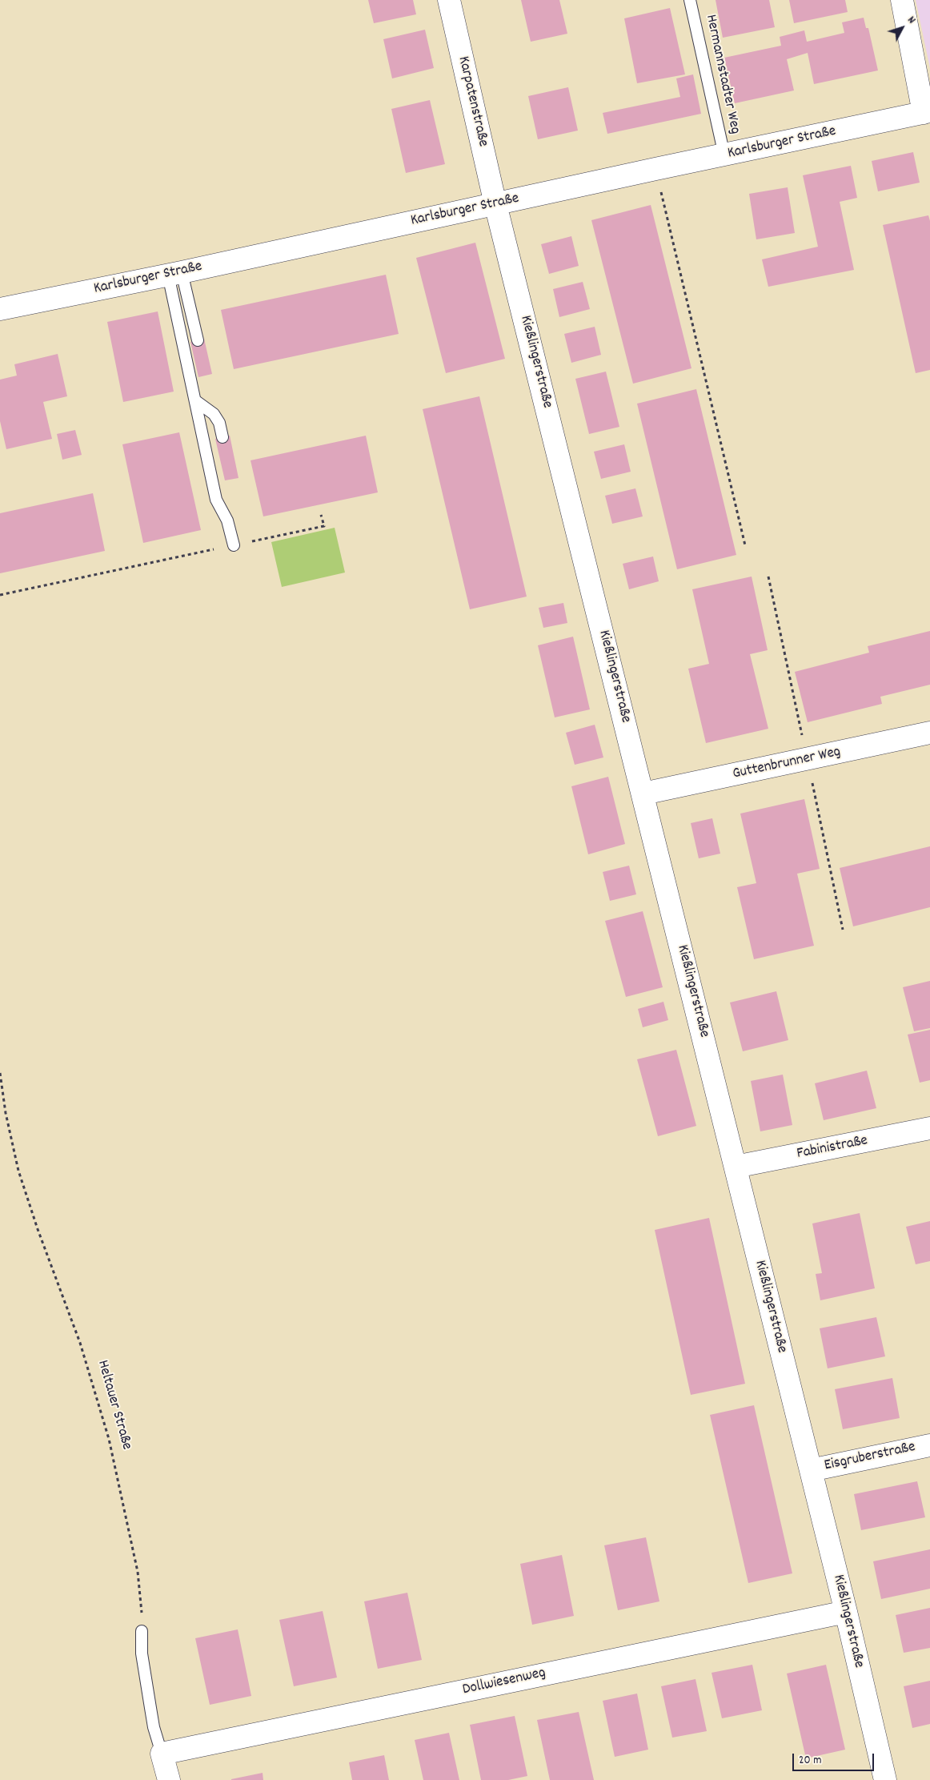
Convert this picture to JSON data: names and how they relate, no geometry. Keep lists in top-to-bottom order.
{
  "streets": {
    "street": [
      "Karpatenstraße",
      "Karlsburger Straße",
      "Kießlingerstraße",
      "Guttenbrunner Weg",
      "Fabinistraße",
      "Eisgruberstraße",
      "Dollwiesenweg"
    ],
    "lane": ["Hermannstadter Weg"],
    "path": ["Heltauer Straße"]
  },
  "crossings": [
    ["Hermannstadter Weg", "Karlsburger Straße"],
    ["Karpatenstraße", "Karlsburger Straße"],
    ["Karpatenstraße", "Kießlingerstraße"],
    ["Karlsburger Straße", "Kießlingerstraße"],
    ["Kießlingerstraße", "Guttenbrunner Weg"],
    ["Kießlingerstraße", "Fabinistraße"],
    ["Kießlingerstraße", "Eisgruberstraße"],
    ["Kießlingerstraße", "Dollwiesenweg"]
  ],
  "scale_bar": "20 m",
  "north": "top right"
}
